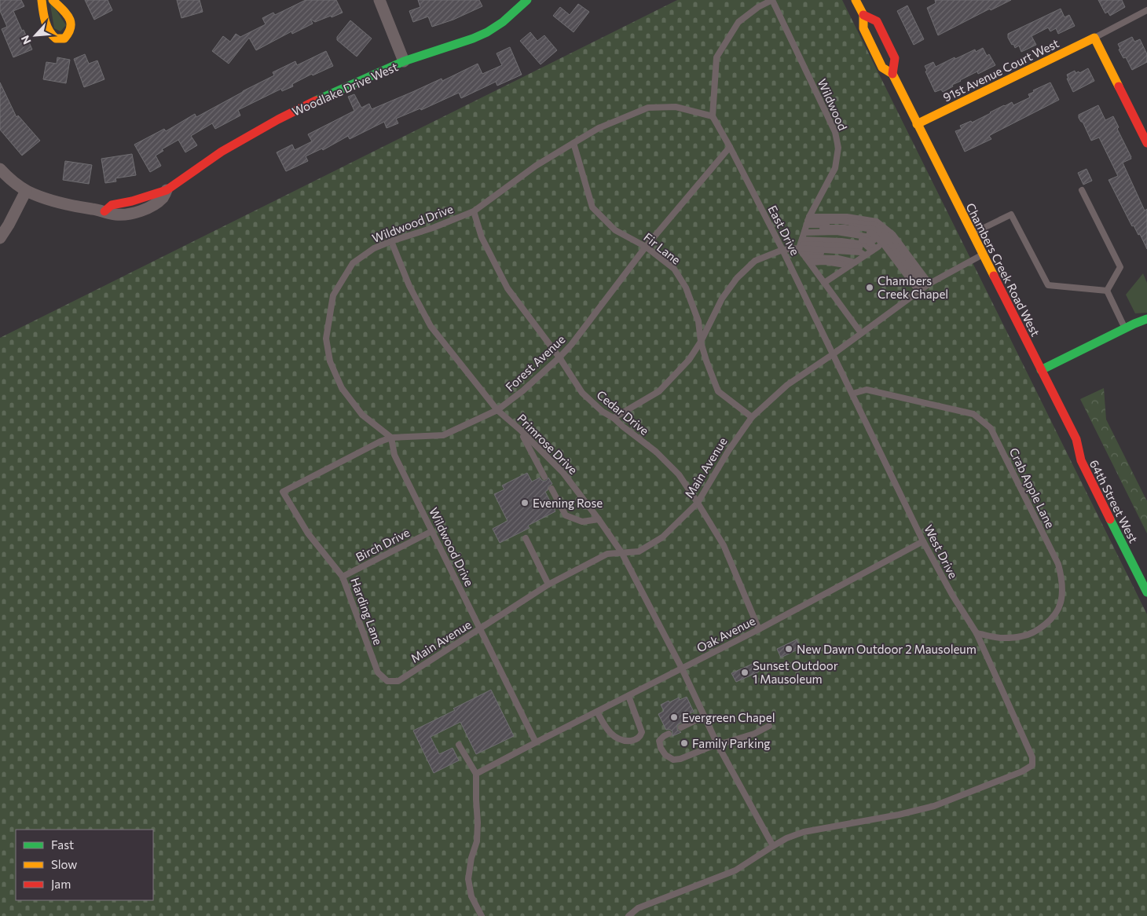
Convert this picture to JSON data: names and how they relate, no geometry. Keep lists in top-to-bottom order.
{
  "streets": {
    "street": [
      "91st Avenue Court West",
      "Woodlake Drive West",
      "Chambers Creek Road West",
      "64th Street West"
    ],
    "lane": [
      "Wildwood",
      "Wildwood Drive",
      "East Drive",
      "Fir Lane",
      "Forest Avenue",
      "Cedar Drive",
      "Primrose Drive",
      "Main Avenue",
      "Crab Apple Lane",
      "Birch Drive",
      "West Drive",
      "Harding Lane",
      "Oak Avenue"
    ]
  },
  "crossings": [
    ["91st Avenue Court West", "Chambers Creek Road West"],
    ["Wildwood Drive", "East Drive"],
    ["Wildwood Drive", "Fir Lane"],
    ["Wildwood Drive", "Forest Avenue"],
    ["Wildwood Drive", "Cedar Drive"],
    ["Wildwood Drive", "Primrose Drive"],
    ["Wildwood Drive", "Main Avenue"],
    ["Wildwood Drive", "Birch Drive"],
    ["Wildwood Drive", "Oak Avenue"],
    ["East Drive", "Forest Avenue"],
    ["East Drive", "Main Avenue"],
    ["East Drive", "West Drive"],
    ["Fir Lane", "Forest Avenue"],
    ["Fir Lane", "Main Avenue"],
    ["Chambers Creek Road West", "Main Avenue"],
    ["Chambers Creek Road West", "64th Street West"],
    ["Forest Avenue", "Cedar Drive"],
    ["Forest Avenue", "Primrose Drive"],
    ["Forest Avenue", "Harding Lane"],
    ["Cedar Drive", "Main Avenue"],
    ["Cedar Drive", "Oak Avenue"],
    ["Primrose Drive", "Main Avenue"],
    ["Primrose Drive", "West Drive"],
    ["Primrose Drive", "Oak Avenue"],
    ["Main Avenue", "West Drive"],
    ["Main Avenue", "Harding Lane"],
    ["Crab Apple Lane", "West Drive"],
    ["Birch Drive", "Harding Lane"],
    ["West Drive", "Oak Avenue"]
  ],
  "places": [
    "Chambers Creek Chapel",
    "Evening Rose",
    "New Dawn Outdoor 2 Mausoleum",
    "Sunset Outdoor 1 Mausoleum",
    "Evergreen Chapel",
    "Family Parking"
  ],
  "legend": ["Fast", "Slow", "Jam"],
  "north": "bottom left"
}
